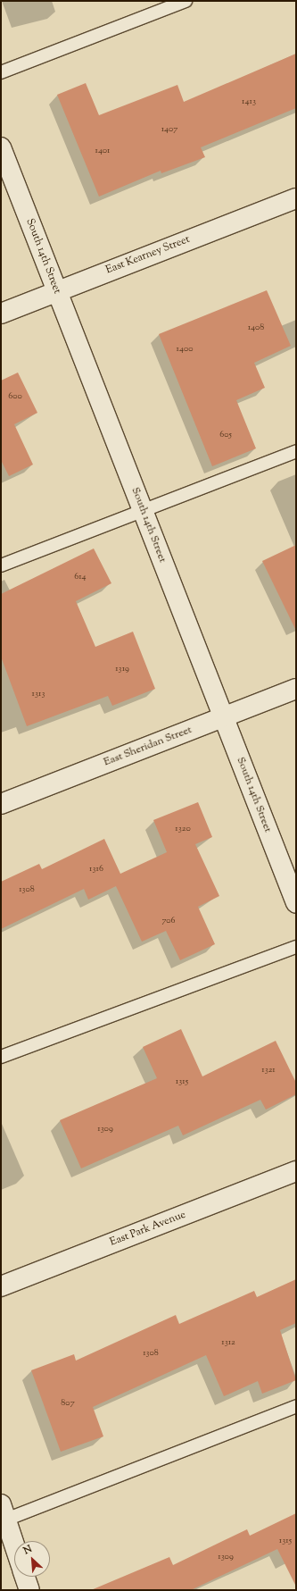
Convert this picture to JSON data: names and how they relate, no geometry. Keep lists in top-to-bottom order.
{
  "streets": {
    "street": [
      "East Kearney Street",
      "South 14th Street",
      "East Sheridan Street",
      "East Park Avenue"
    ]
  },
  "crossings": [
    ["East Kearney Street", "South 14th Street"],
    ["South 14th Street", "East Sheridan Street"]
  ],
  "house_numbers": [
    "1413",
    "1407",
    "1401",
    "1408",
    "1400",
    "600",
    "605",
    "614",
    "1319",
    "1313",
    "1320",
    "1316",
    "1308",
    "706",
    "1321",
    "1315",
    "1309",
    "1312",
    "1308",
    "807",
    "1315",
    "1309"
  ],
  "north": "top left"
}
